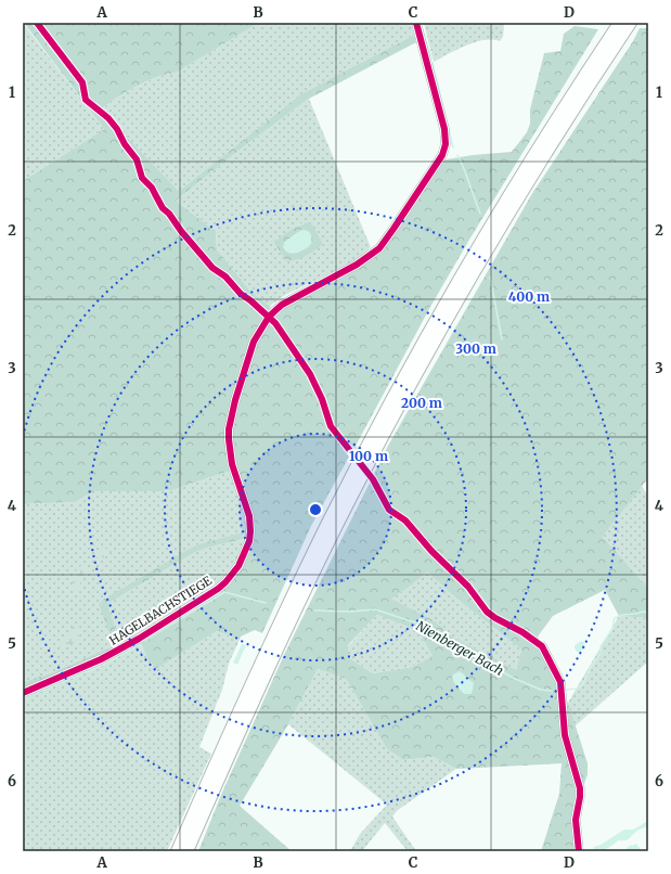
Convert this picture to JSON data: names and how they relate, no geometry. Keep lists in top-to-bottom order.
{
  "streets": {
    "street": ["HAGELBACHSTIEGE"]
  },
  "water": ["Nienberger Bach"],
  "grid": {
    "columns": [
      "A",
      "B",
      "C",
      "D"
    ],
    "rows": [
      "1",
      "2",
      "3",
      "4",
      "5",
      "6"
    ]
  },
  "rings": [
    "400 m",
    "300 m",
    "200 m",
    "100 m"
  ]
}
